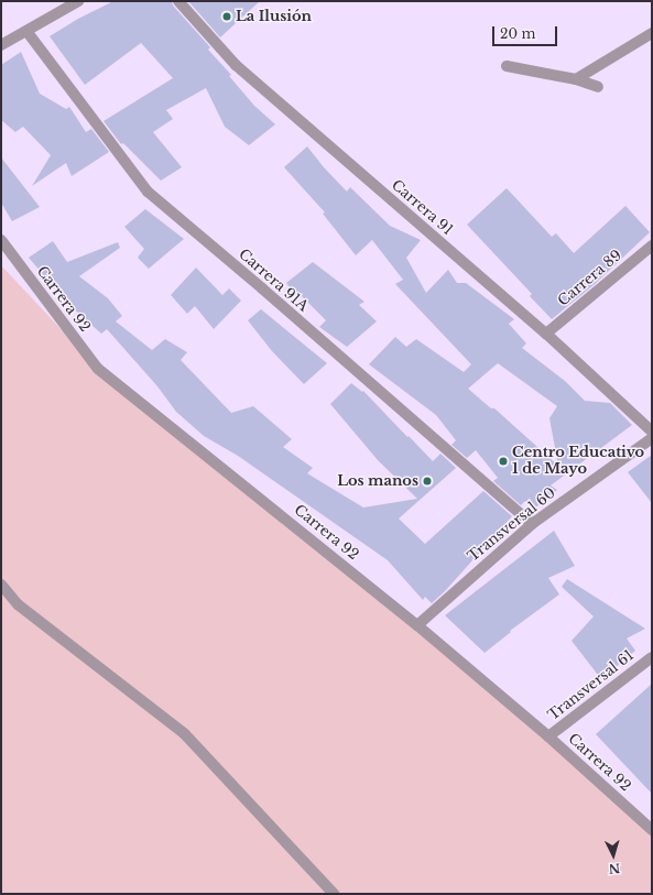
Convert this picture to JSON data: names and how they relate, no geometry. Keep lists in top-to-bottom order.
{
  "streets": {
    "street": [
      "Carrera 91",
      "Carrera 89",
      "Carrera 91A",
      "Carrera 92",
      "Transversal 60",
      "Transversal 61"
    ]
  },
  "crossings": [
    ["Carrera 91", "Carrera 89"],
    ["Carrera 91A", "Transversal 60"],
    ["Carrera 92", "Transversal 60"],
    ["Carrera 92", "Transversal 61"]
  ],
  "places": ["La Ilusión", "Centro Educativo 1 de Mayo", "Los manos"],
  "scale_bar": "20 m",
  "north": "bottom"
}
